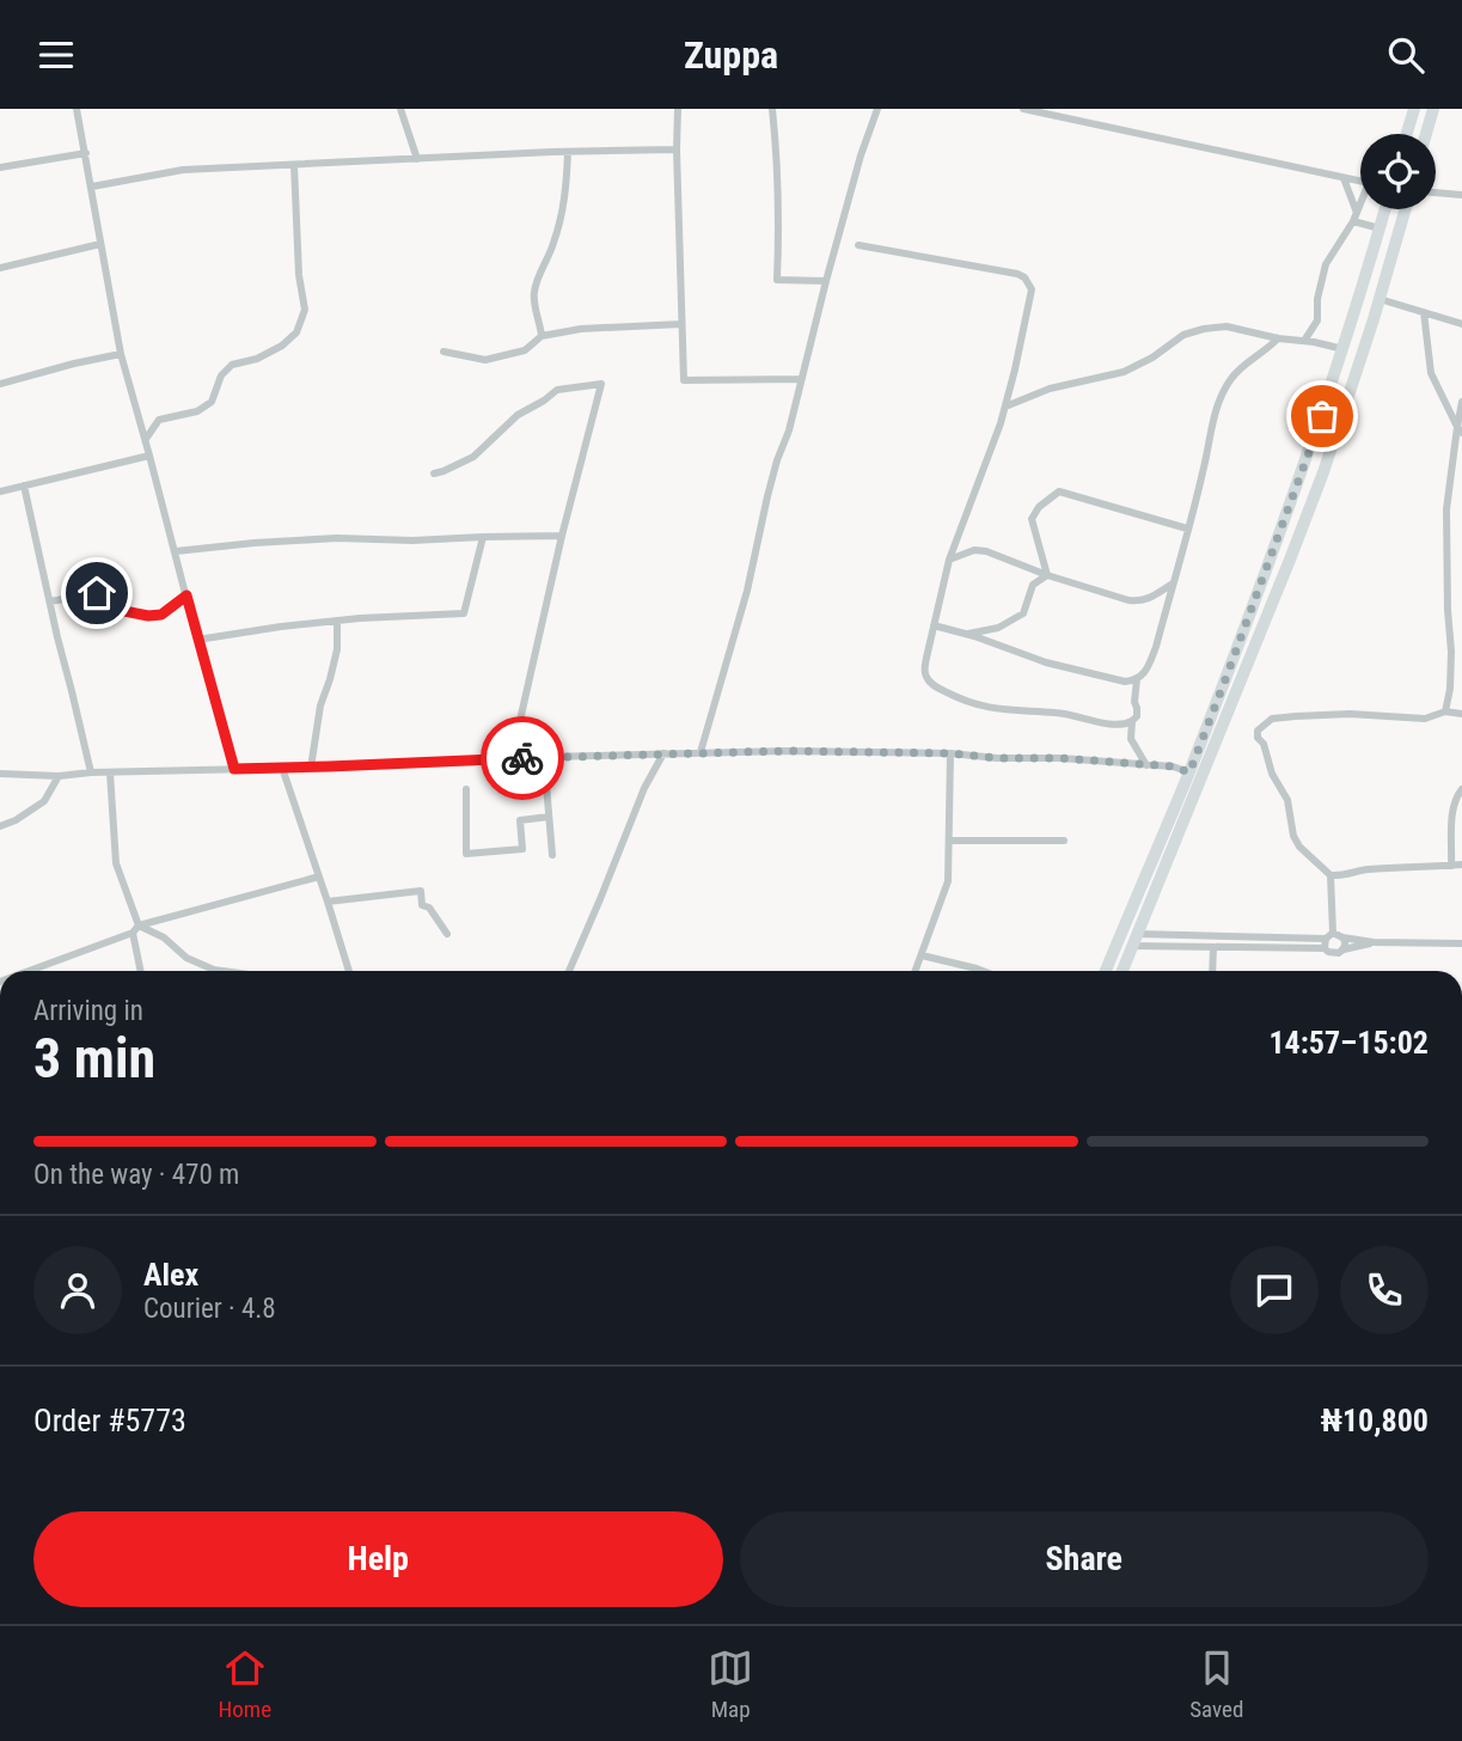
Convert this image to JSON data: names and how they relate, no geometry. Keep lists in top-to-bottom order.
{
  "page": {
    "header": "Zuppa",
    "heading": ["3 min", "Arriving in", "14:57–15:02"],
    "panel": [
      "Alex",
      "Courier · 4.8",
      "Order #5773",
      "₦10,800"
    ],
    "bar": "On the way · 470 m",
    "buttons": ["Help", "Share"],
    "tabs": ["Home", "Map", "Saved"]
  }
}
